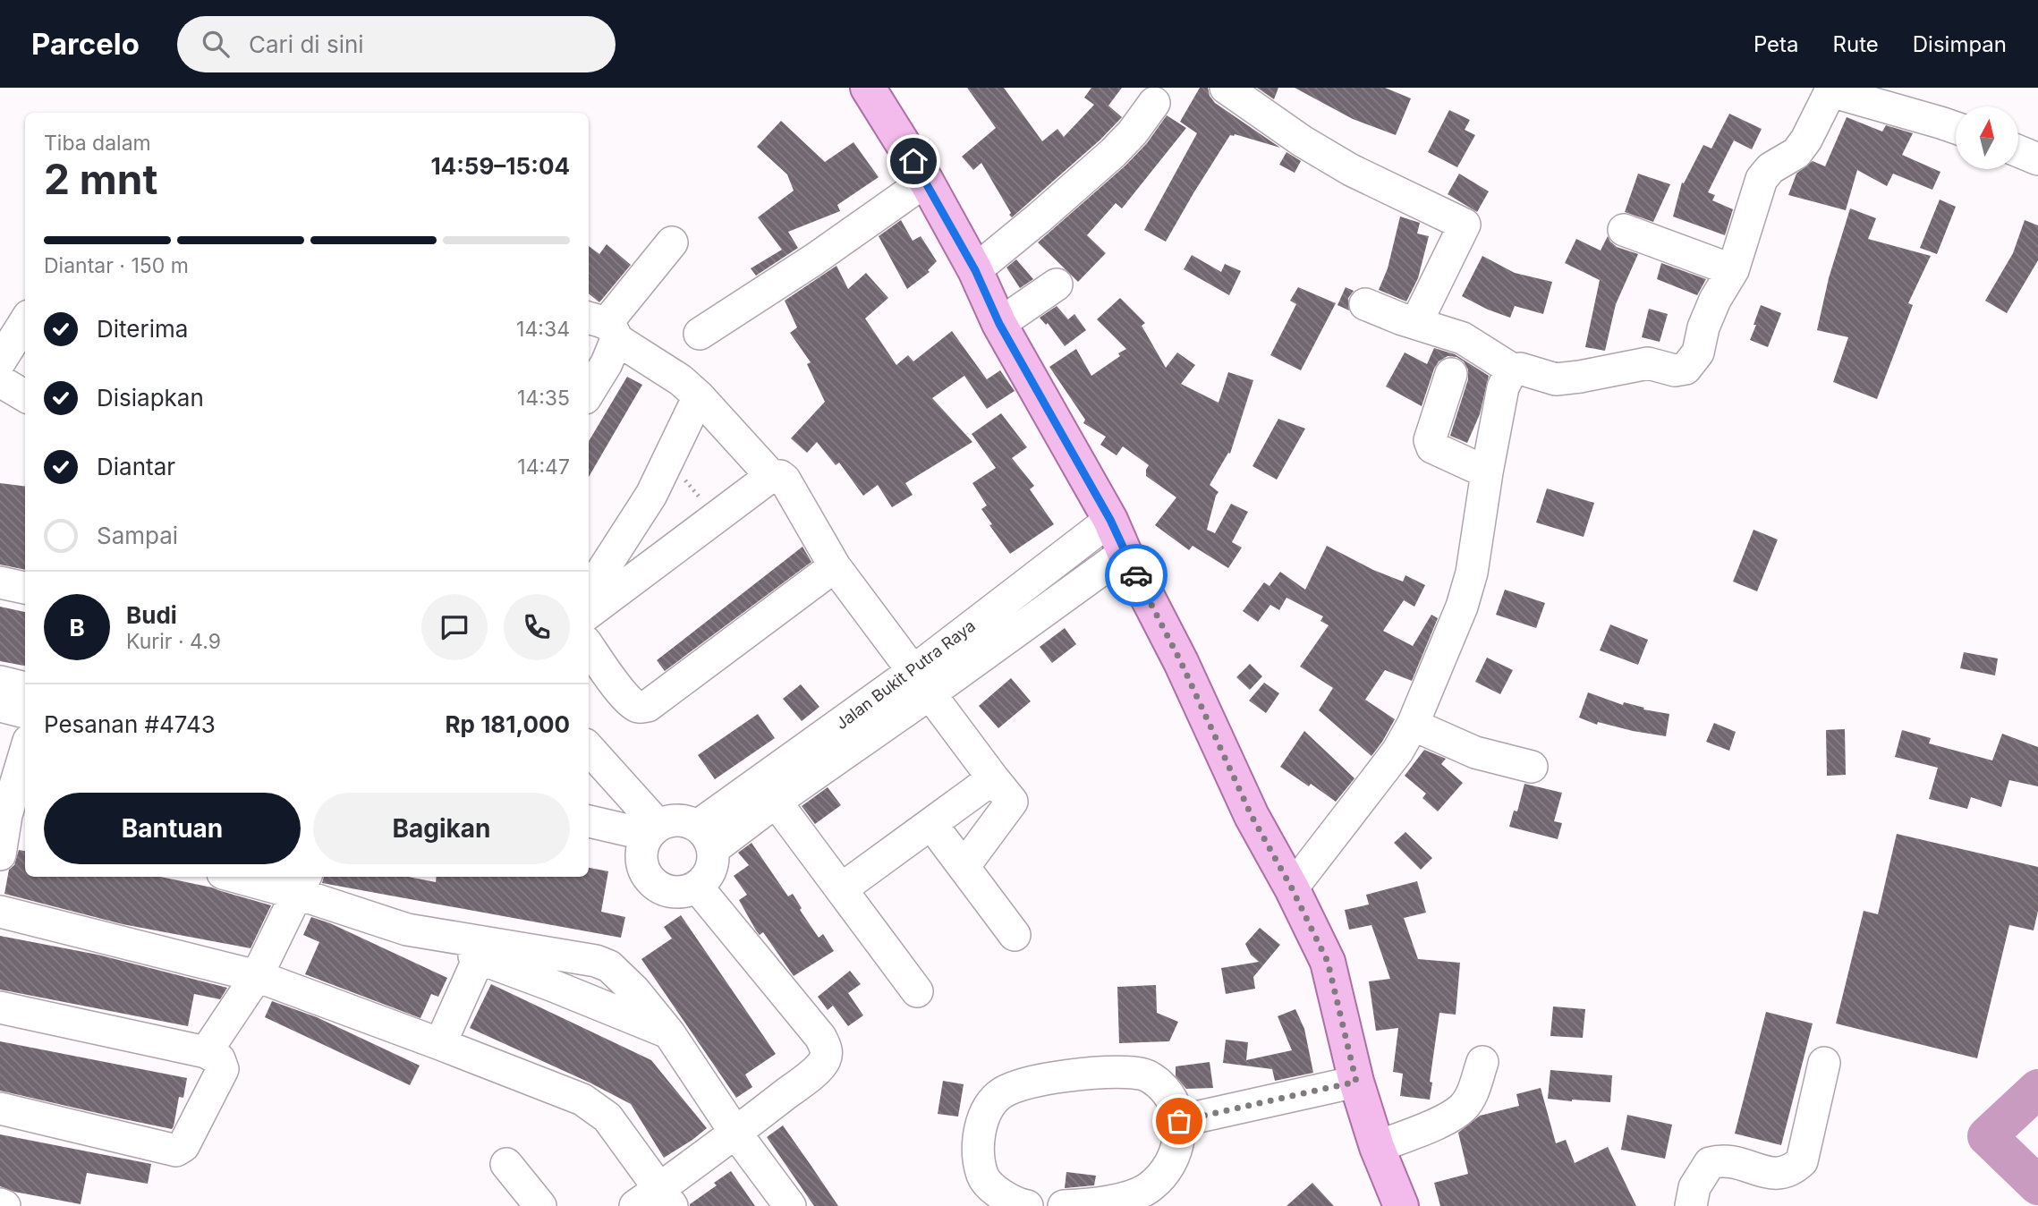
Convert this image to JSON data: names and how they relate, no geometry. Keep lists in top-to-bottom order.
{
  "streets": {
    "street": ["Jalan Bukit Putra Raya"]
  },
  "north": "top",
  "page": {
    "header": "Parcelo",
    "search": "Cari di sini",
    "nav": ["Peta", "Rute", "Disimpan"],
    "heading": ["2 mnt", "Tiba dalam", "14:59–15:04"],
    "panel": [
      "Budi",
      "Kurir · 4.9",
      "Pesanan #4743",
      "Rp 181,000"
    ],
    "bar": "Diantar · 150 m",
    "list": [
      ["Diterima", "14:34"],
      ["Disiapkan", "14:35"],
      ["Diantar", "14:47"],
      "Sampai"
    ],
    "round": "B",
    "buttons": ["Bantuan", "Bagikan"]
  }
}
